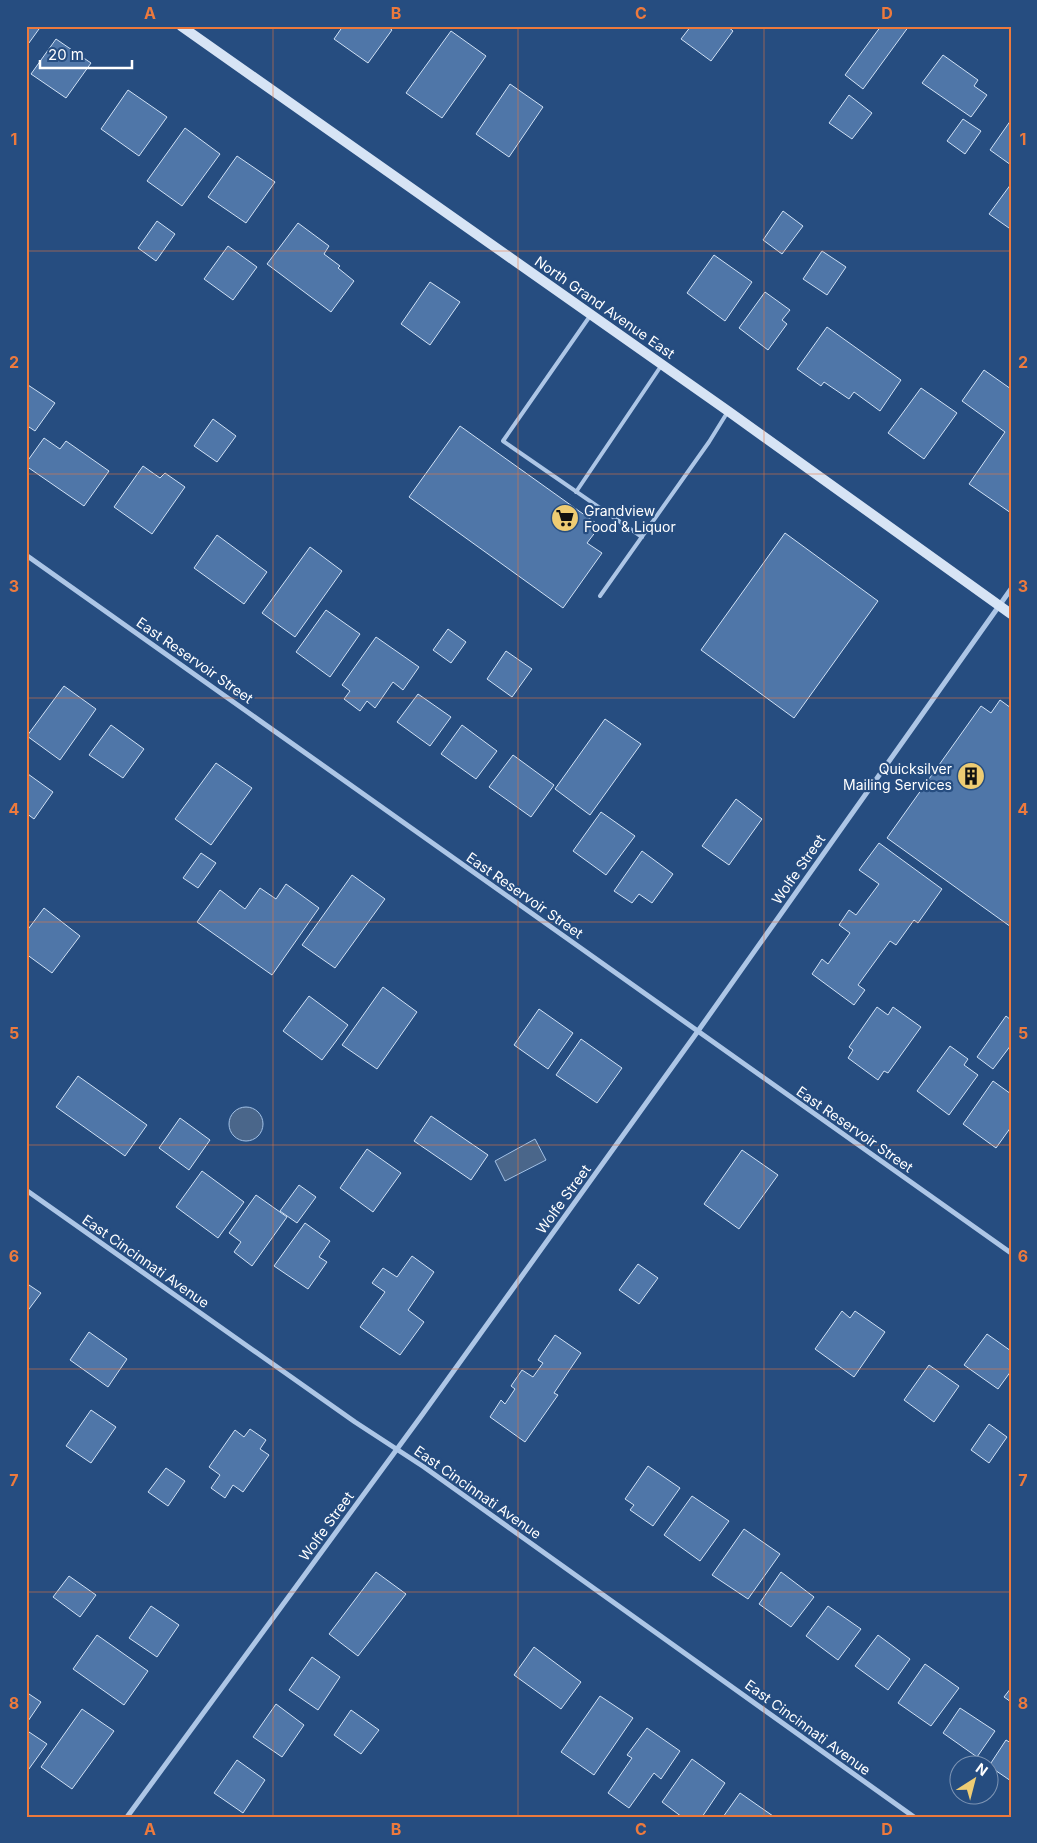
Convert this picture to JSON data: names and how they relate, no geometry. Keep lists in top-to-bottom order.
{
  "streets": {
    "street": [
      "North Grand Avenue East",
      "East Reservoir Street",
      "Wolfe Street",
      "East Cincinnati Avenue"
    ]
  },
  "crossings": [
    ["North Grand Avenue East", "Wolfe Street"],
    ["East Reservoir Street", "Wolfe Street"],
    ["Wolfe Street", "East Cincinnati Avenue"]
  ],
  "places": {
    "supermarket": ["Grandview Food & Liquor"],
    "building": ["Quicksilver Mailing Services"]
  },
  "scale_bar": "20 m",
  "north": "top right",
  "grid": {
    "columns": [
      "A",
      "B",
      "C",
      "D"
    ],
    "rows": [
      "1",
      "2",
      "3",
      "4",
      "5",
      "6",
      "7",
      "8"
    ]
  }
}
